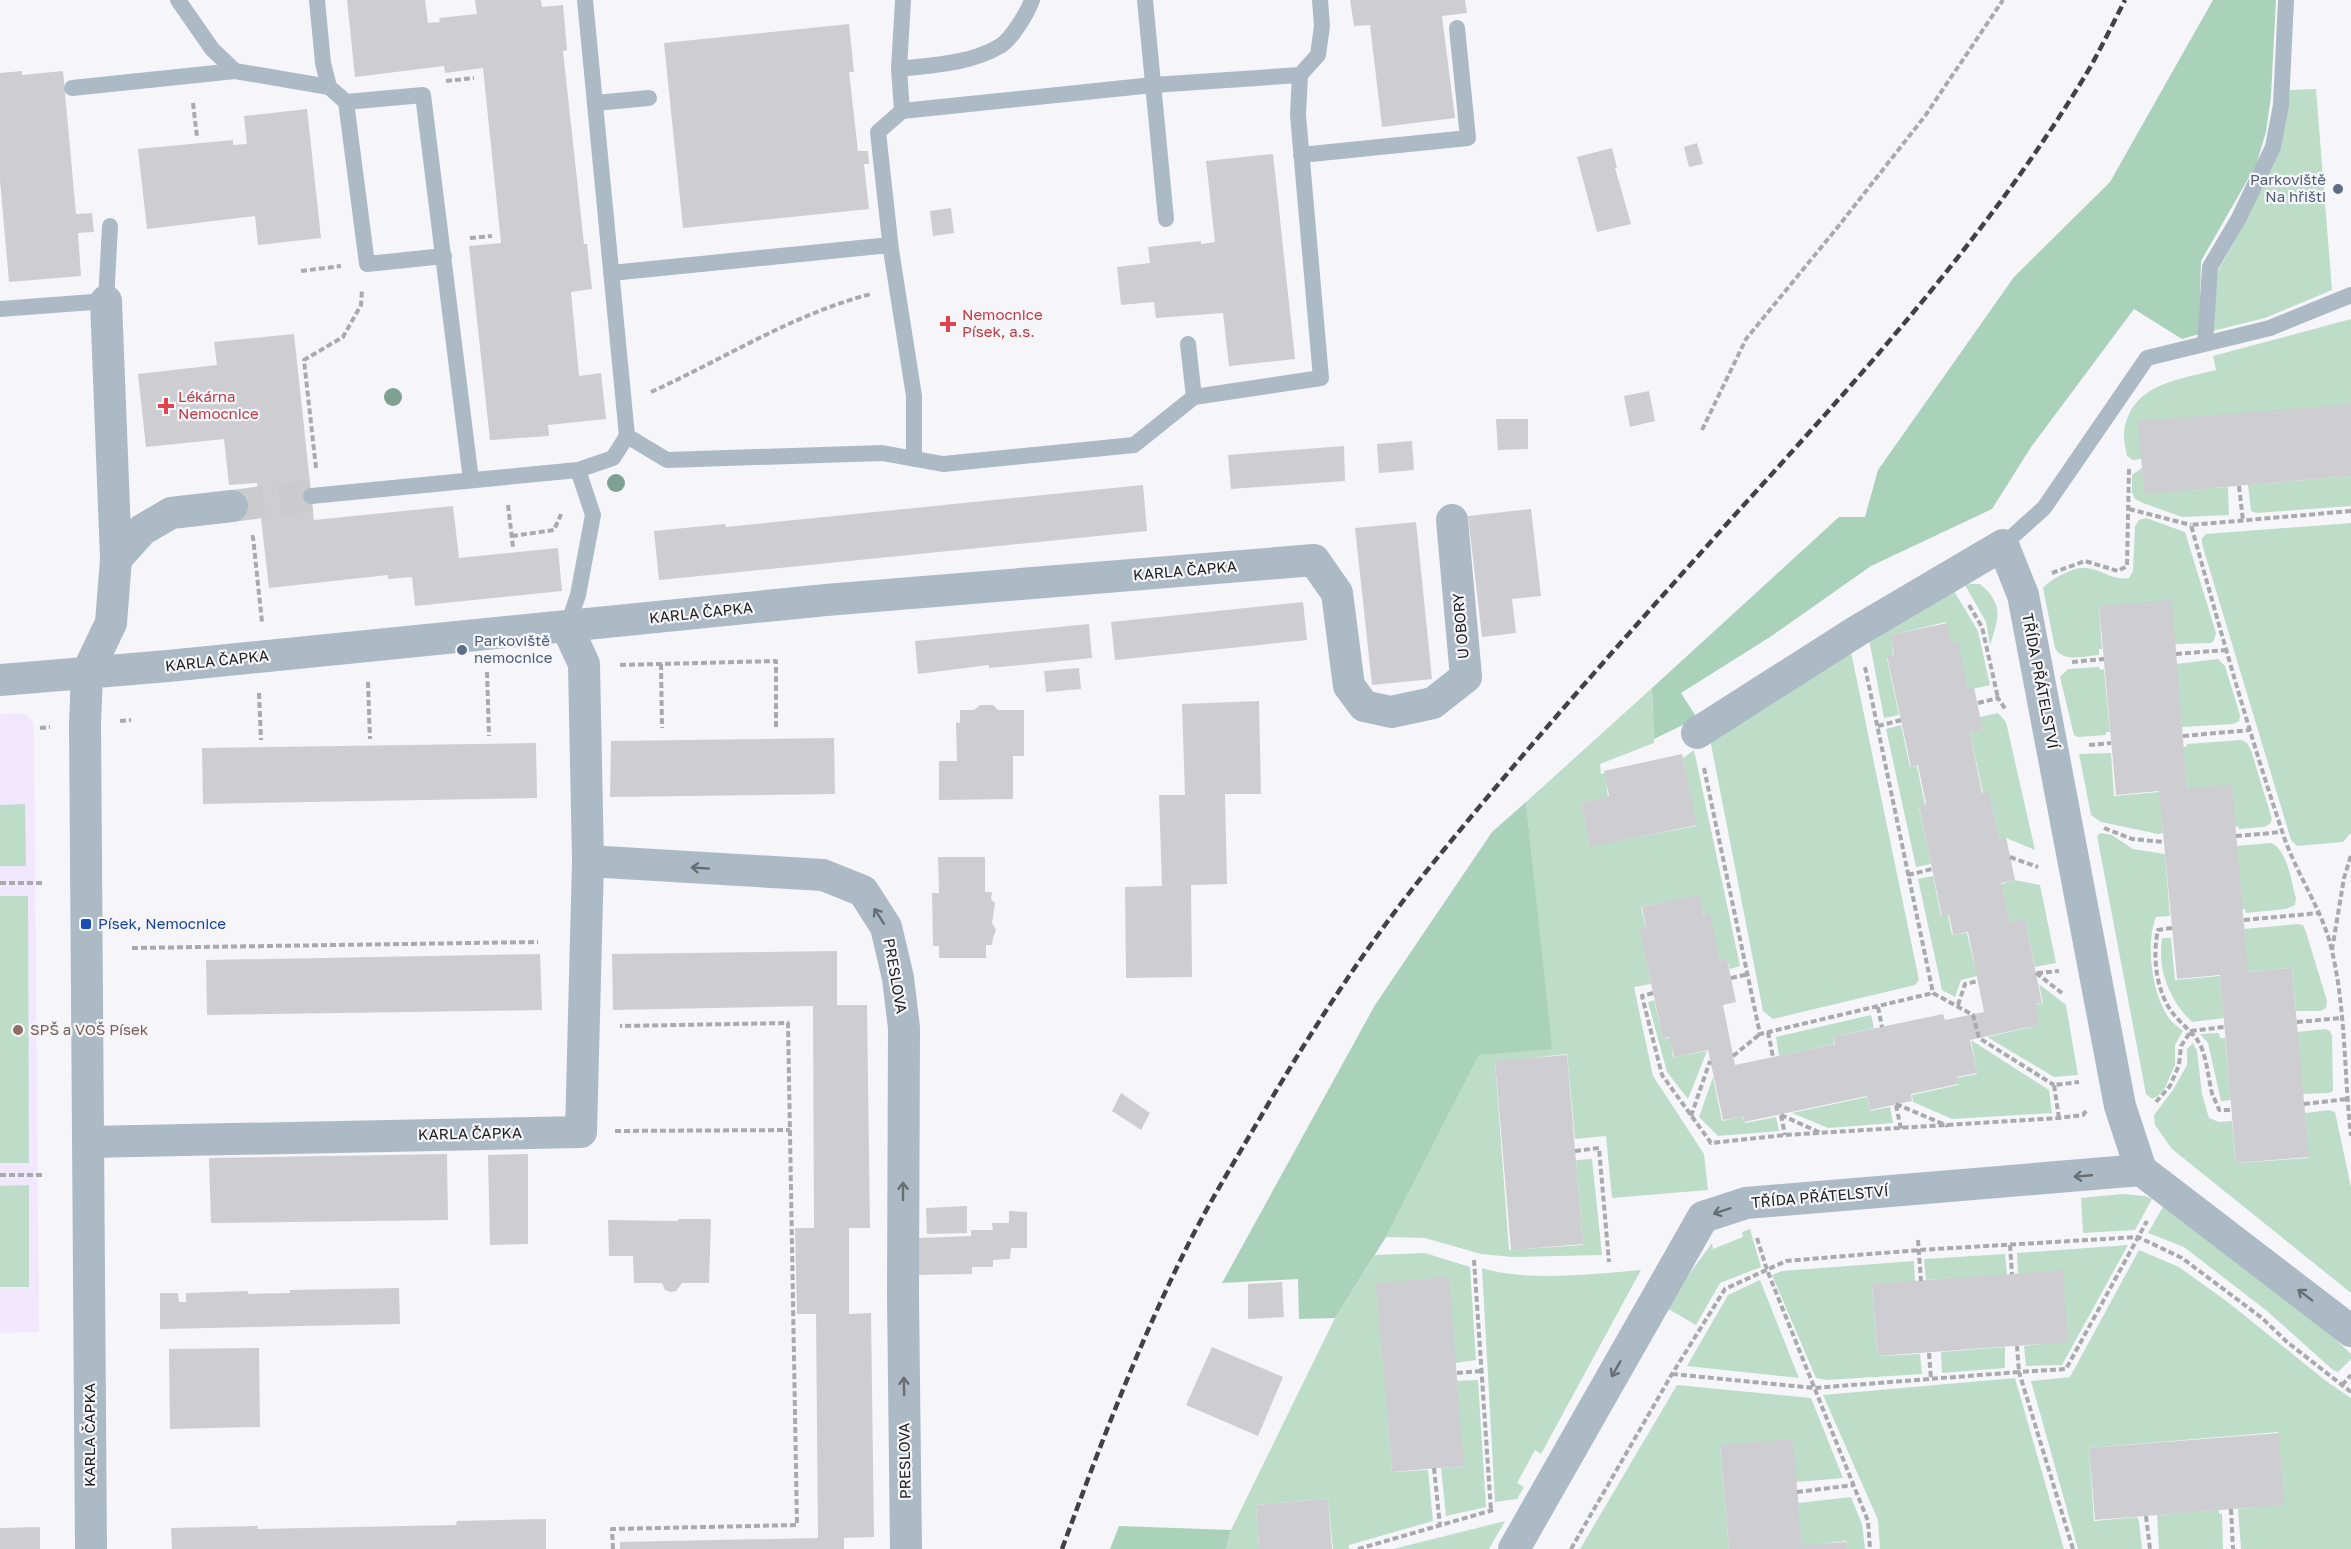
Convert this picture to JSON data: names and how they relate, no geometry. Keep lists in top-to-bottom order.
{
  "streets": {
    "street": [
      "KARLA ČAPKA",
      "U OBORY",
      "TŘÍDA PŘÁTELSTVÍ",
      "PRESLOVA"
    ]
  },
  "crossings": [
    ["KARLA ČAPKA", "U OBORY"]
  ],
  "one_way": ["TŘÍDA PŘÁTELSTVÍ", "PRESLOVA"],
  "places": {
    "other": ["Parkoviště Na hřišti", "Parkoviště nemocnice", "SPŠ a VOŠ Písek"],
    "health": ["Nemocnice Písek, a.s.", "Lékárna Nemocnice"],
    "transit": ["Písek, Nemocnice"]
  }
}
